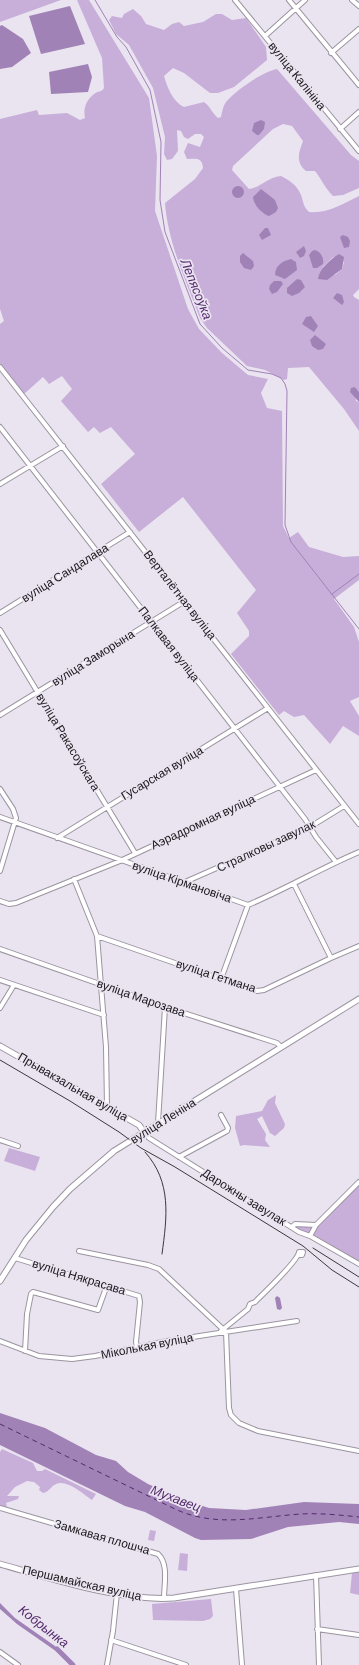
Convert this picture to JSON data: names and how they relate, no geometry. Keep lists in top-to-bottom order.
{
  "streets": {
    "main road": ["Прывакзальная вуліца", "вуліца Леніна", "Першамайская вуліца"],
    "street": [
      "вуліца Калініна",
      "вуліца Сандалава",
      "Верталётная вуліца",
      "Палкавая вуліца",
      "вуліца Заморына",
      "вуліца Ракасоўскага",
      "Гусарская вуліца",
      "Аэрадромная вуліца",
      "Стралковы завулак",
      "вуліца Кірмановіча",
      "вуліца Гетмана",
      "вуліца Марозава",
      "Дарожны завулак",
      "вуліца Някрасава",
      "Міколькая вуліца",
      "Замкавая плошча"
    ]
  },
  "crossings": [
    ["вуліца Сандалава", "Верталётная вуліца"],
    ["вуліца Сандалава", "Палкавая вуліца"],
    ["Верталётная вуліца", "вуліца Заморына"],
    ["Верталётная вуліца", "Гусарская вуліца"],
    ["Верталётная вуліца", "Аэрадромная вуліца"],
    ["Верталётная вуліца", "Стралковы завулак"],
    ["Палкавая вуліца", "вуліца Заморына"],
    ["Палкавая вуліца", "Гусарская вуліца"],
    ["Палкавая вуліца", "Аэрадромная вуліца"],
    ["Палкавая вуліца", "Стралковы завулак"],
    ["Палкавая вуліца", "вуліца Кірмановіча"],
    ["вуліца Заморына", "вуліца Ракасоўскага"],
    ["вуліца Ракасоўскага", "Гусарская вуліца"],
    ["вуліца Ракасоўскага", "Аэрадромная вуліца"],
    ["Гусарская вуліца", "вуліца Кірмановіча"],
    ["Аэрадромная вуліца", "вуліца Кірмановіча"],
    ["Стралковы завулак", "вуліца Кірмановіча"],
    ["вуліца Марозава", "вуліца Леніна"],
    ["Прывакзальная вуліца", "вуліца Леніна"],
    ["Прывакзальная вуліца", "Дарожны завулак"],
    ["вуліца Леніна", "Дарожны завулак"],
    ["вуліца Леніна", "вуліца Някрасава"],
    ["вуліца Някрасава", "Міколькая вуліца"],
    ["Замкавая плошча", "Першамайская вуліца"]
  ],
  "water": ["Лепясоўка", "Мухавец", "Кобрынка"]
}
